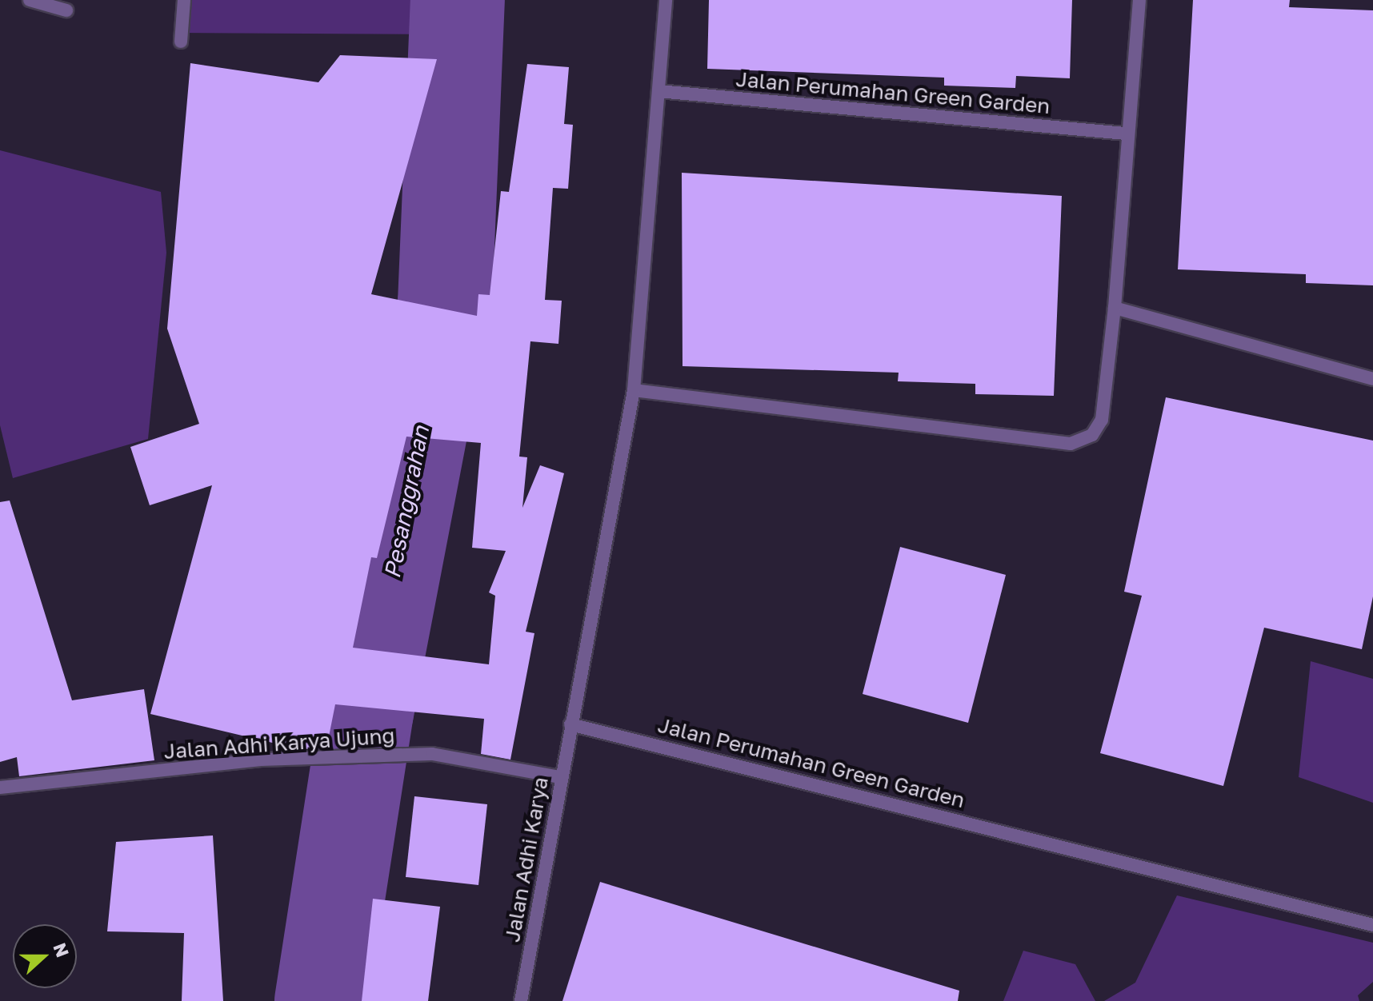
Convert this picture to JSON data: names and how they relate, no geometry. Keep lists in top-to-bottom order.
{
  "streets": {
    "street": ["Jalan Perumahan Green Garden", "Jalan Adhi Karya Ujung", "Jalan Adhi Karya"]
  },
  "crossings": [
    ["Jalan Perumahan Green Garden", "Jalan Adhi Karya"],
    ["Jalan Adhi Karya Ujung", "Jalan Adhi Karya"]
  ],
  "water": ["Pesanggrahan"],
  "north": "right"
}
